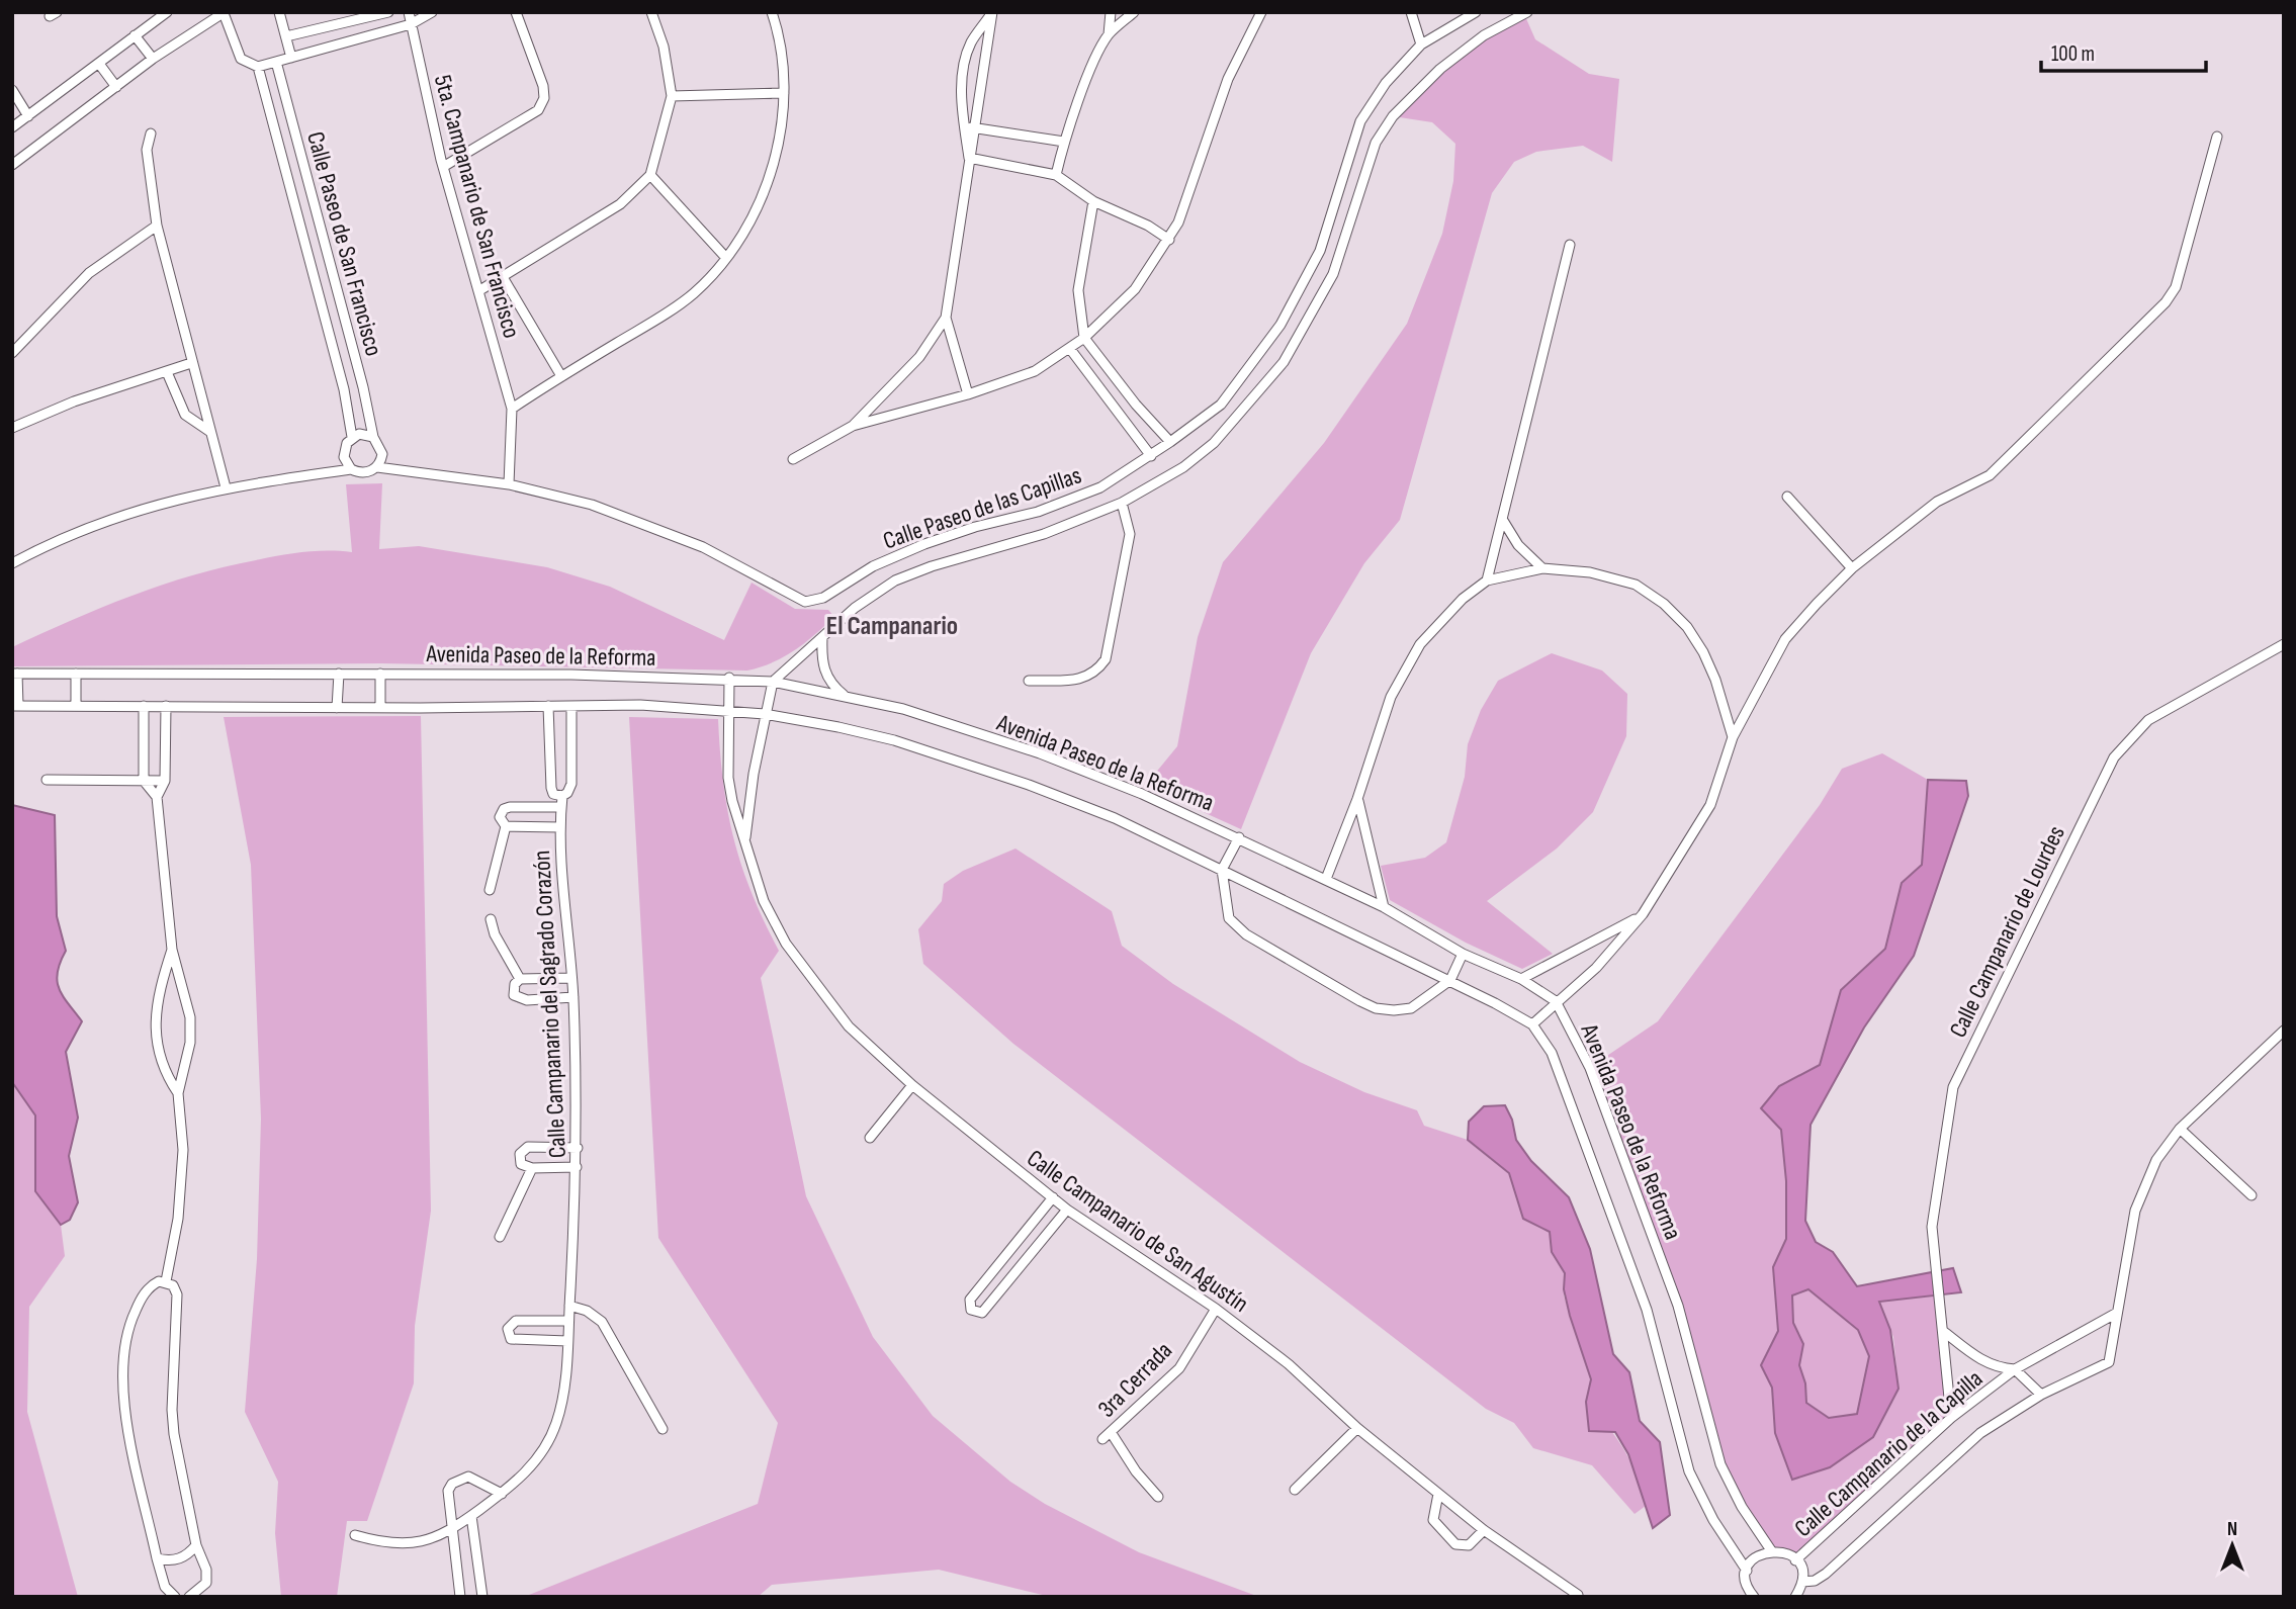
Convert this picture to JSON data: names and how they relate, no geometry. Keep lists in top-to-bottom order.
{
  "streets": {
    "street": [
      "5ta. Campanario de San Francisco",
      "Calle Paseo de San Francisco",
      "Calle Paseo de las Capillas",
      "Avenida Paseo de la Reforma",
      "Calle Campanario de Lourdes",
      "Calle Campanario del Sagrado Corazón",
      "Calle Campanario de San Agustín",
      "3ra Cerrada",
      "Calle Campanario de la Capilla"
    ]
  },
  "crossings": [
    ["5ta. Campanario de San Francisco", "Calle Paseo de las Capillas"],
    ["Avenida Paseo de la Reforma", "Calle Campanario del Sagrado Corazón"],
    ["Avenida Paseo de la Reforma", "Calle Campanario de San Agustín"],
    ["Calle Campanario de Lourdes", "Calle Campanario de la Capilla"],
    ["Calle Campanario de San Agustín", "3ra Cerrada"]
  ],
  "districts": ["El Campanario"],
  "scale_bar": "100 m",
  "north": "top"
}
